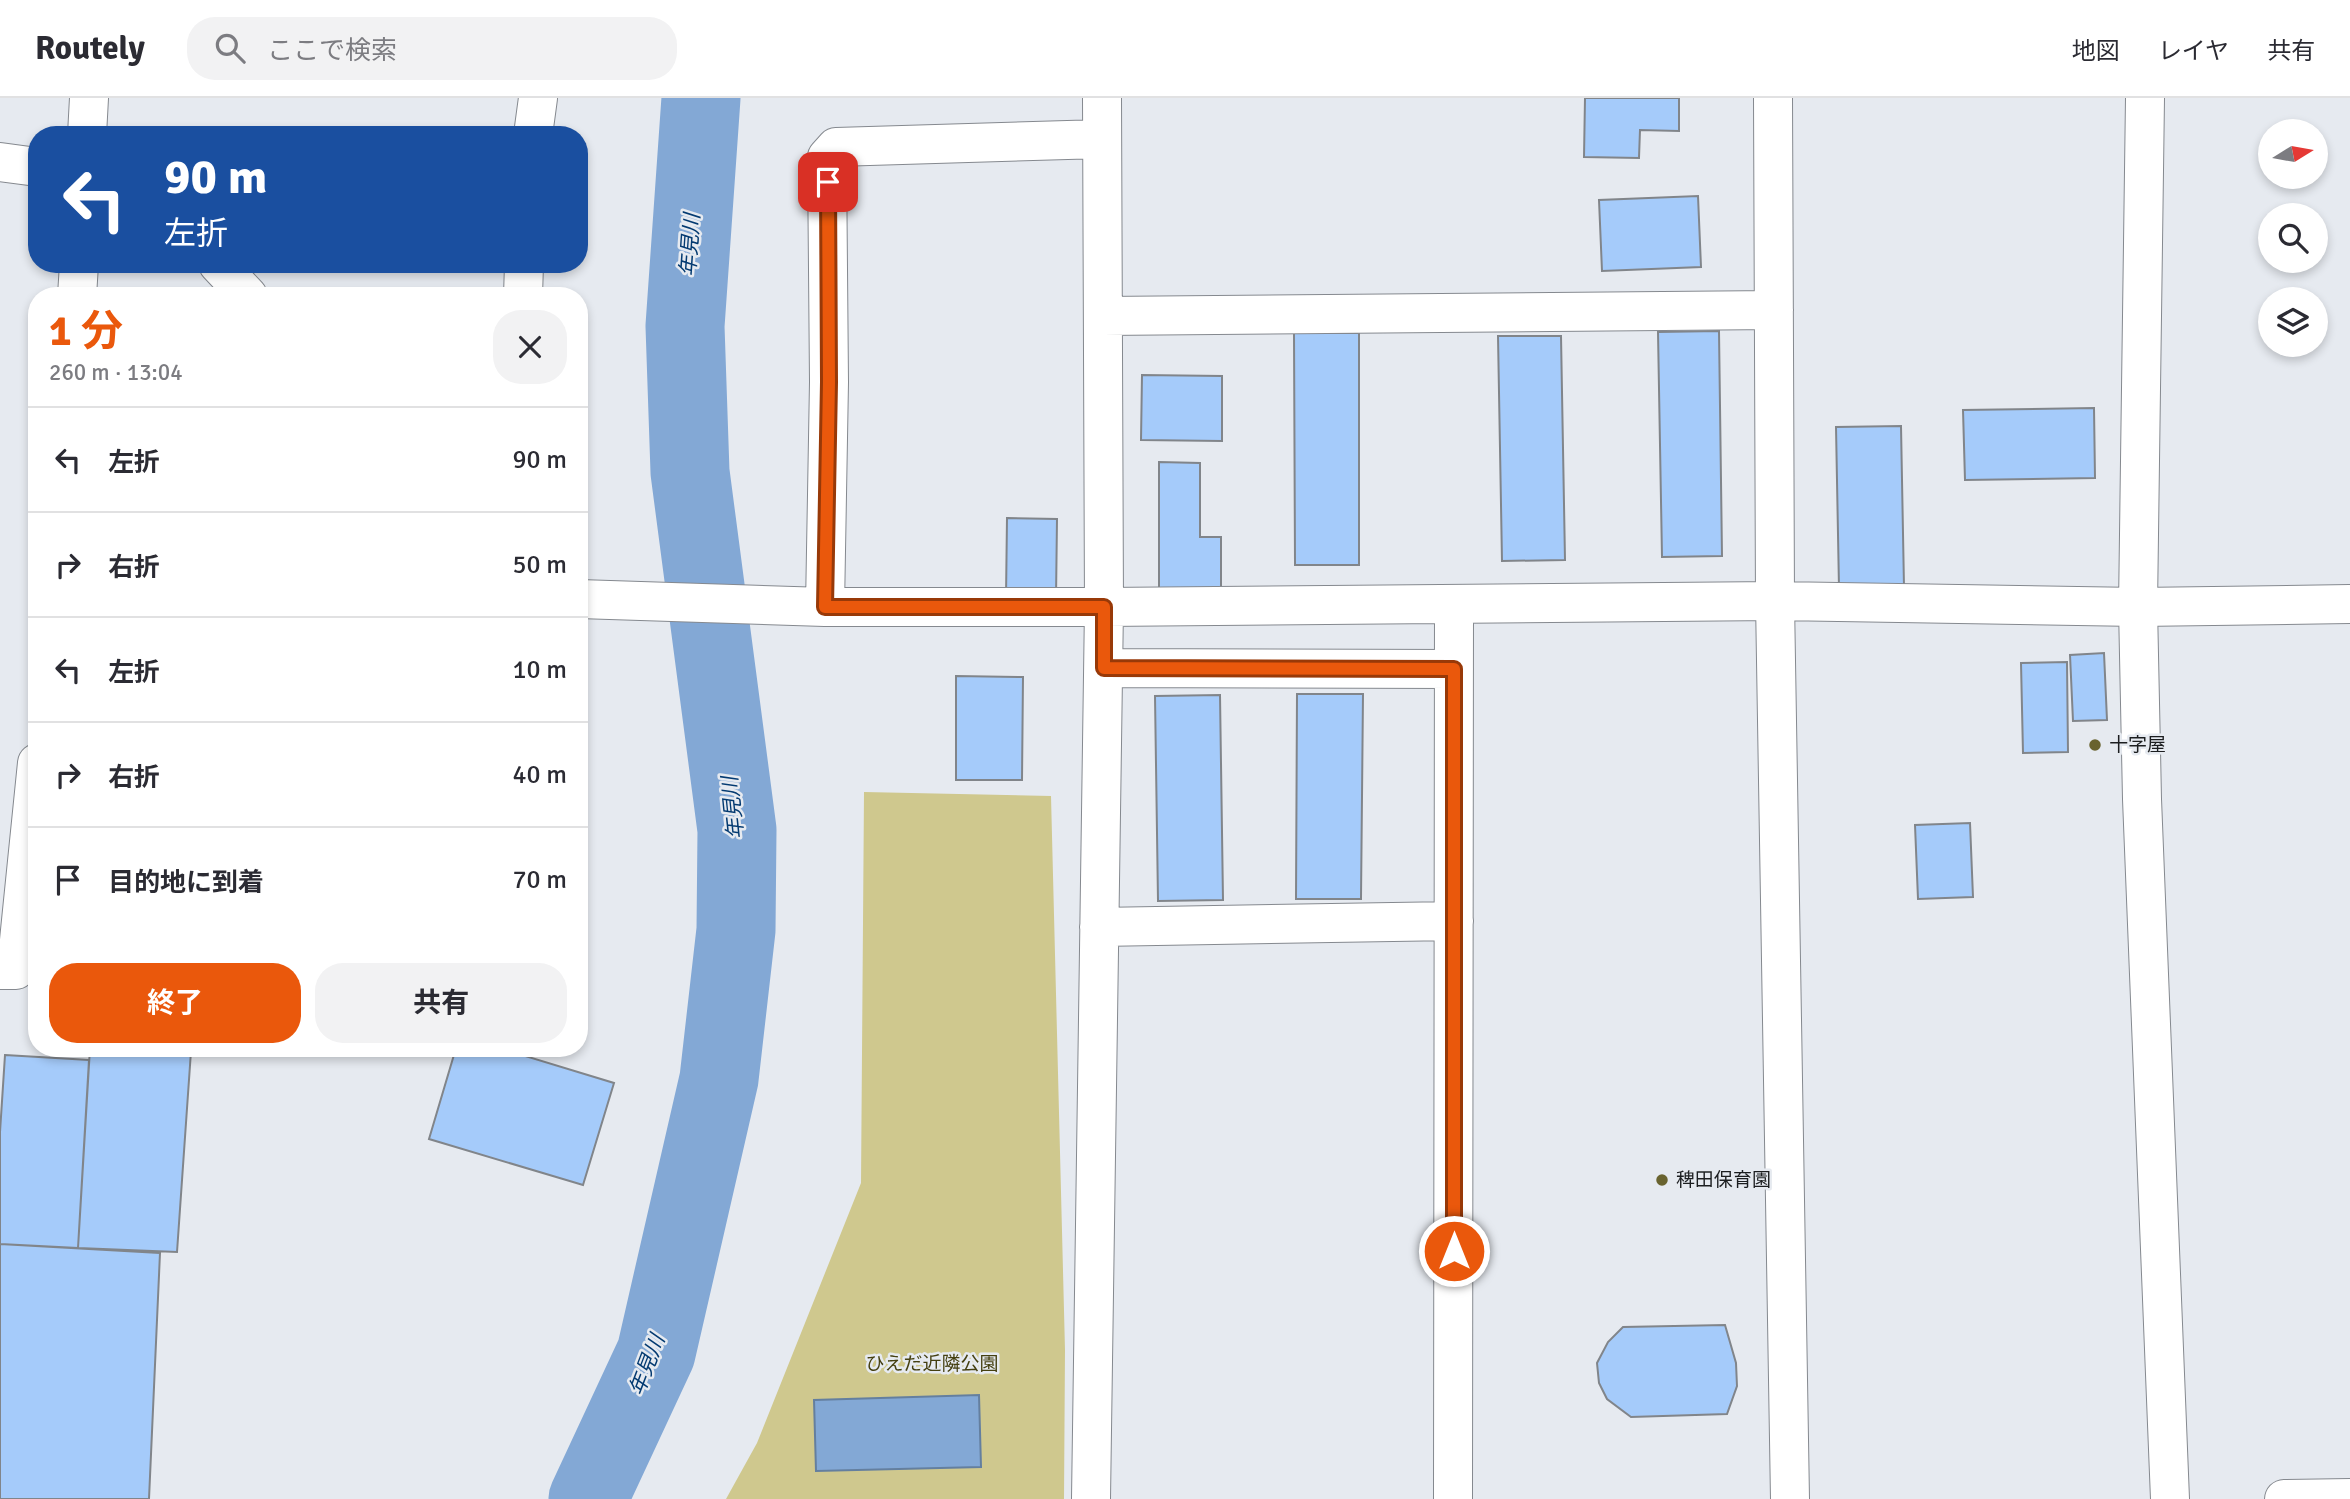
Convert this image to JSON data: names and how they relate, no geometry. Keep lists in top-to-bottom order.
{
  "water": ["年見川"],
  "parks": ["ひえだ近隣公園"],
  "places": ["十字屋", "稗田保育園"],
  "north": "right",
  "page": {
    "header": "Routely",
    "search": "ここで検索",
    "nav": ["地図", "レイヤ", "共有"],
    "turn": ["90 m", "左折"],
    "heading": ["1 分", "260 m · 13:04"],
    "list": [
      {
        "name": "左折",
        "value": "90 m"
      },
      {
        "name": "右折",
        "value": "50 m"
      },
      {
        "name": "左折",
        "value": "10 m"
      },
      {
        "name": "右折",
        "value": "40 m"
      },
      {
        "name": "目的地に到着",
        "value": "70 m"
      }
    ],
    "buttons": ["終了", "共有"]
  }
}
